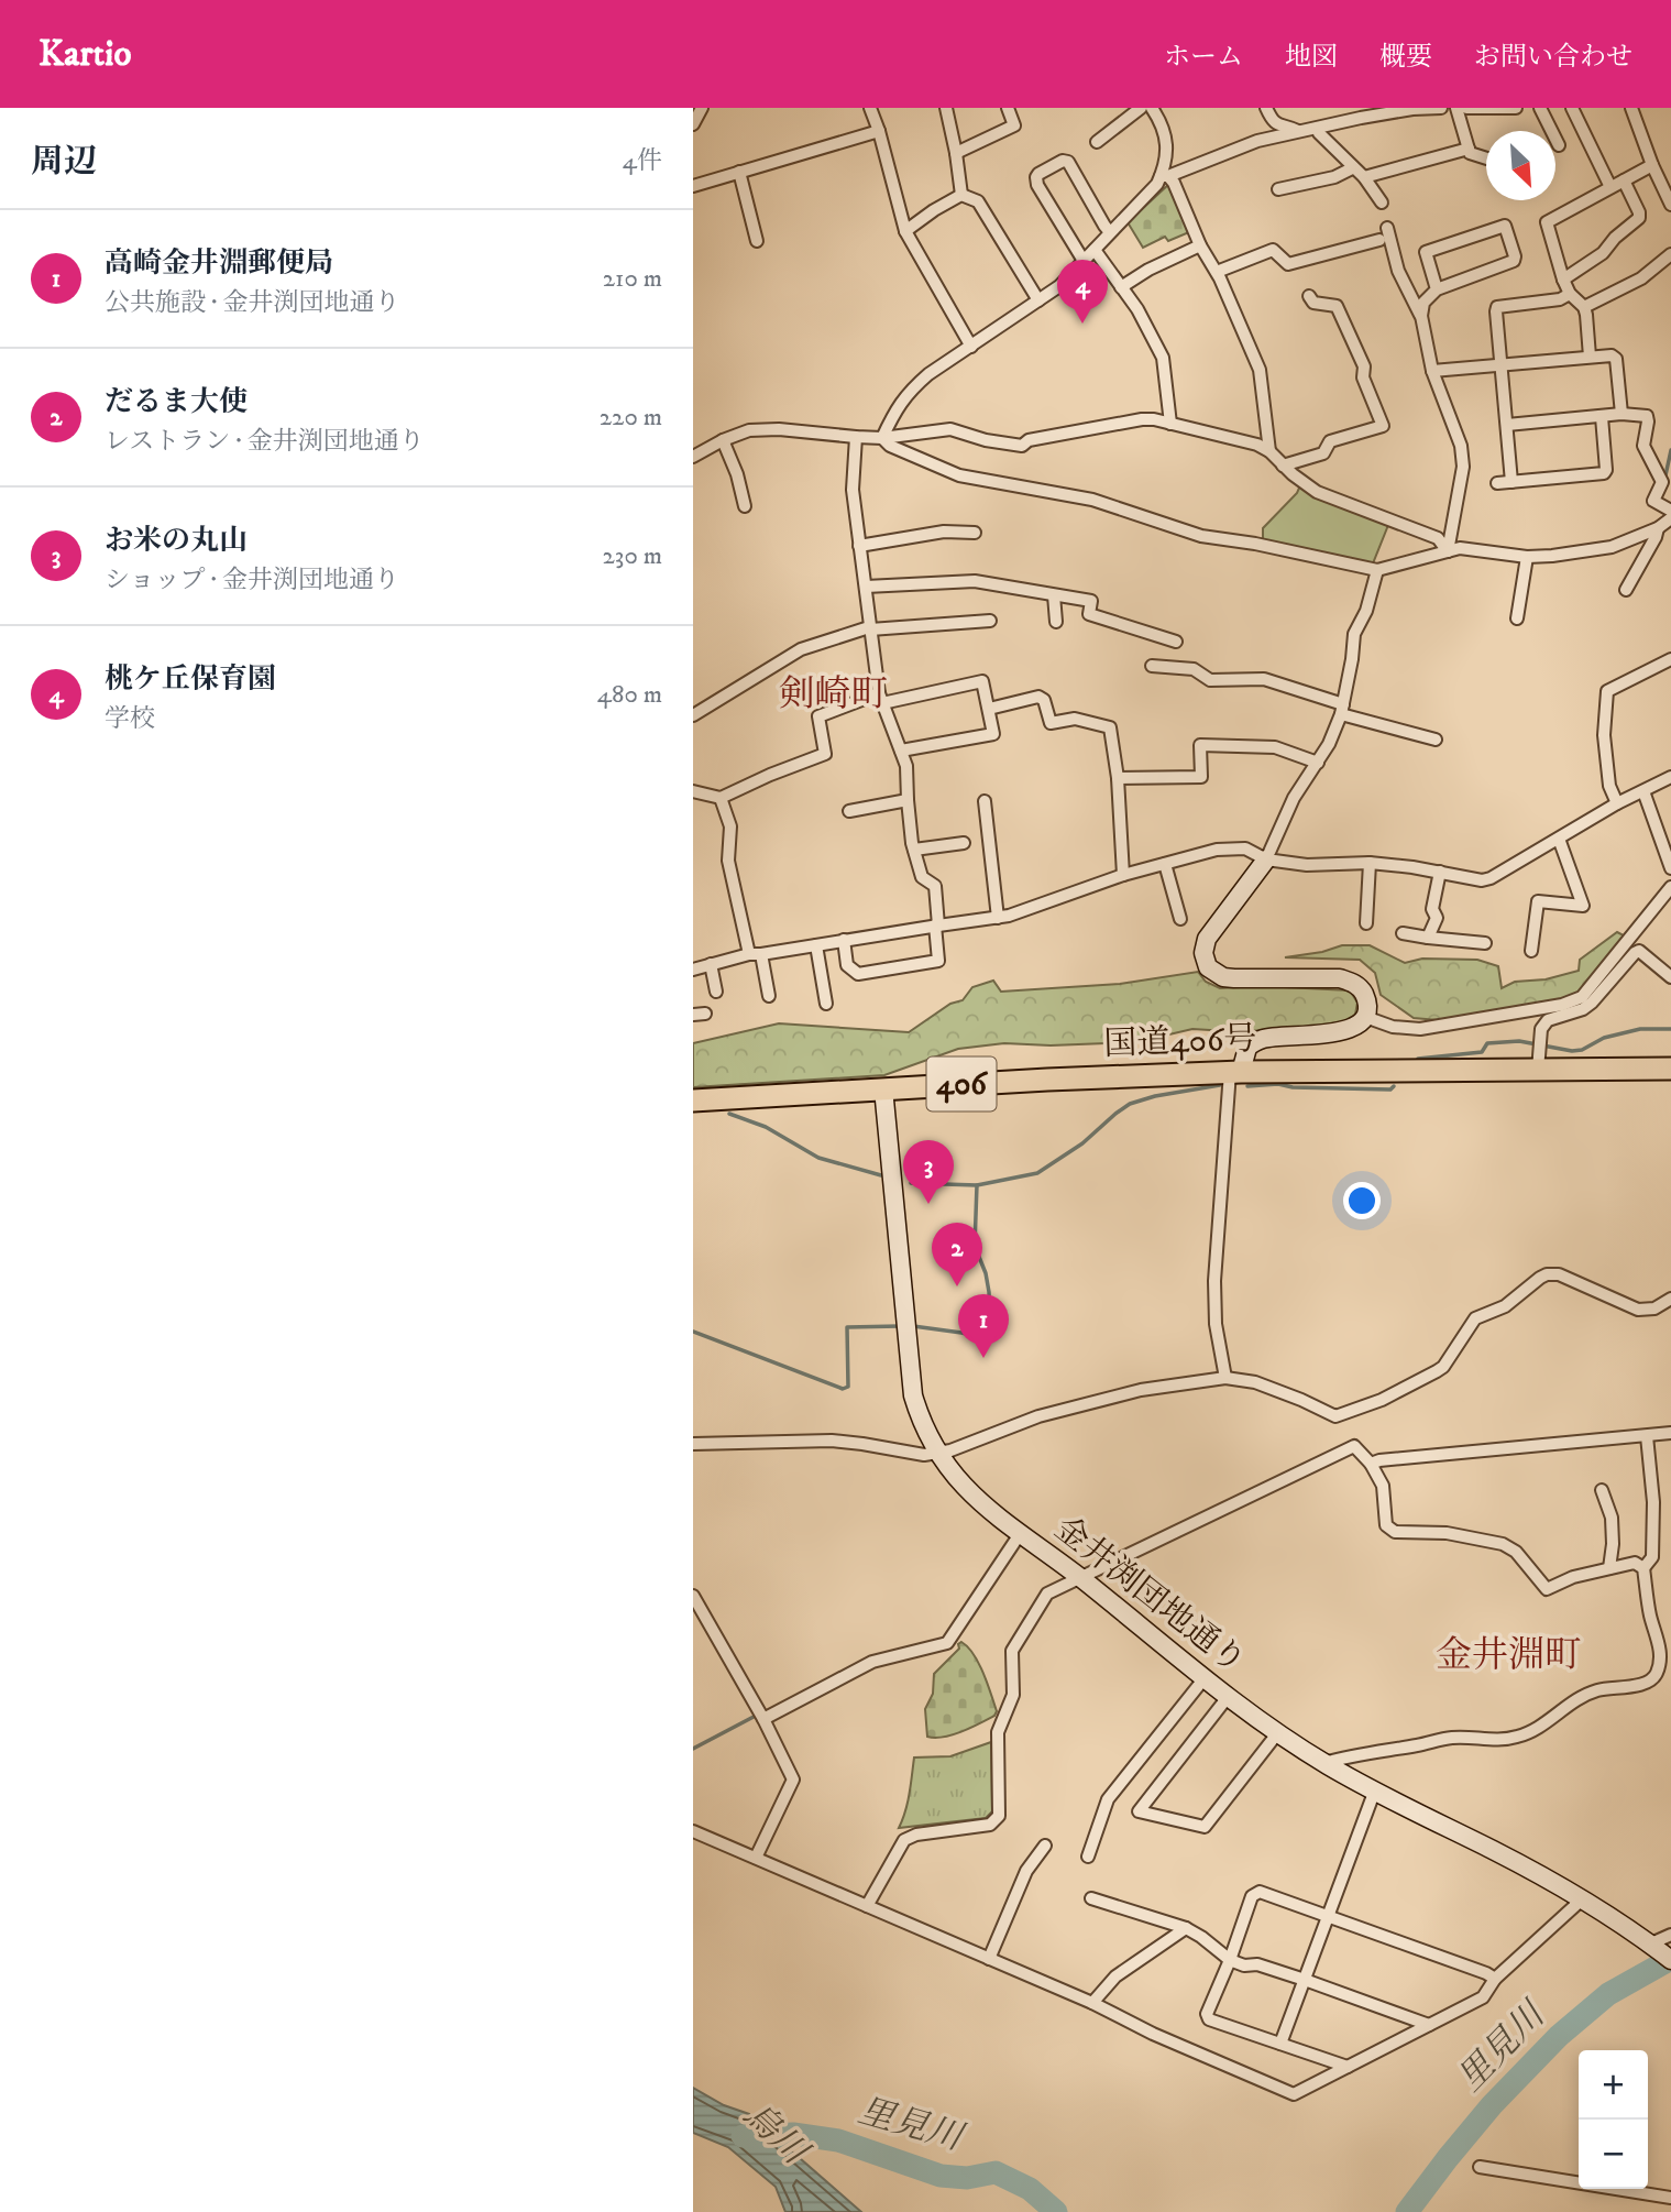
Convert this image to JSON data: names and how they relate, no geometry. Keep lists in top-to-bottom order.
{
  "streets": {
    "highway": ["国道406号", "406"],
    "street": ["金井渕団地通り"]
  },
  "crossings": [
    ["国道406号", "金井渕団地通り"]
  ],
  "districts": ["剣崎町", "金井淵町"],
  "water": ["里見川", "烏川"],
  "north": "bottom right",
  "page": {
    "header": "Kartio",
    "nav": [
      "ホーム",
      "地図",
      "概要",
      "お問い合わせ"
    ],
    "heading": ["周辺", "4件"],
    "list": [
      {
        "mark": "1",
        "name": "高崎金井淵郵便局",
        "note": "公共施設 · 金井渕団地通り",
        "value": "210 m"
      },
      {
        "mark": "2",
        "name": "だるま大使",
        "note": "レストラン · 金井渕団地通り",
        "value": "220 m"
      },
      {
        "mark": "3",
        "name": "お米の丸山",
        "note": "ショップ · 金井渕団地通り",
        "value": "230 m"
      },
      {
        "mark": "4",
        "name": "桃ケ丘保育園",
        "note": "学校",
        "value": "480 m"
      }
    ],
    "pins": [
      "4",
      "3",
      "2",
      "1"
    ],
    "map_buttons": ["+", "−"]
  }
}
